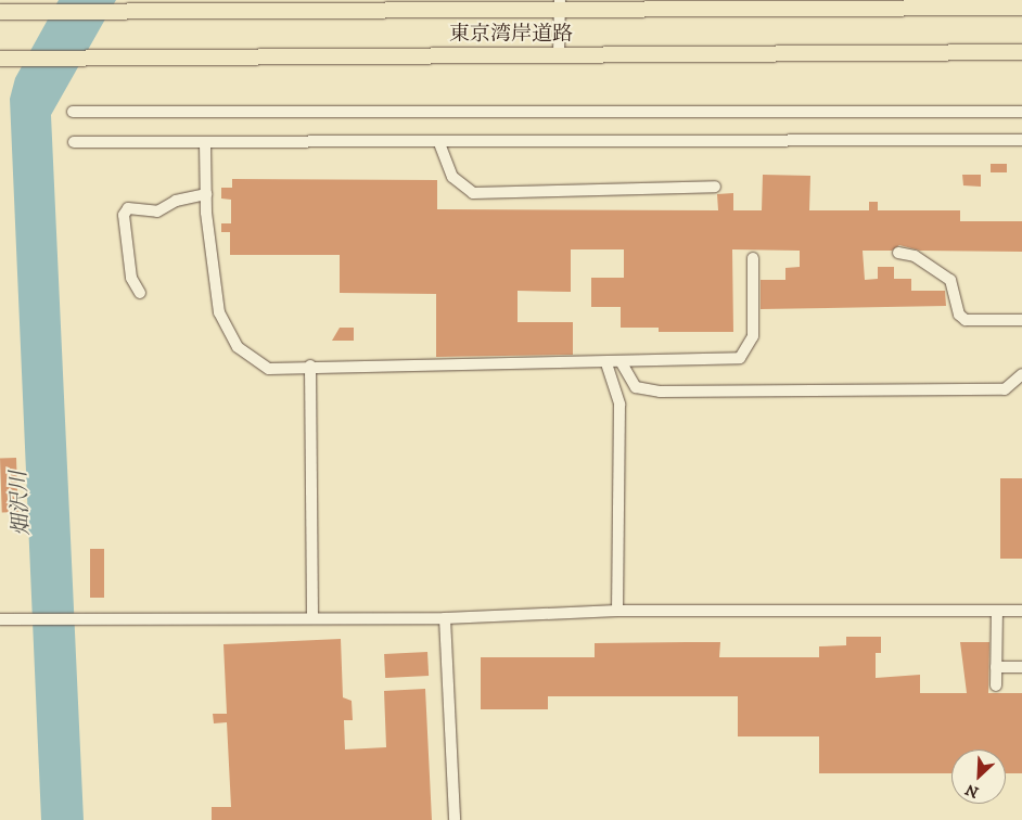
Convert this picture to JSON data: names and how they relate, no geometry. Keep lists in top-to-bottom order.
{
  "streets": {
    "highway": ["東京湾岸道路"]
  },
  "water": ["畑沢川"],
  "north": "bottom left"
}
